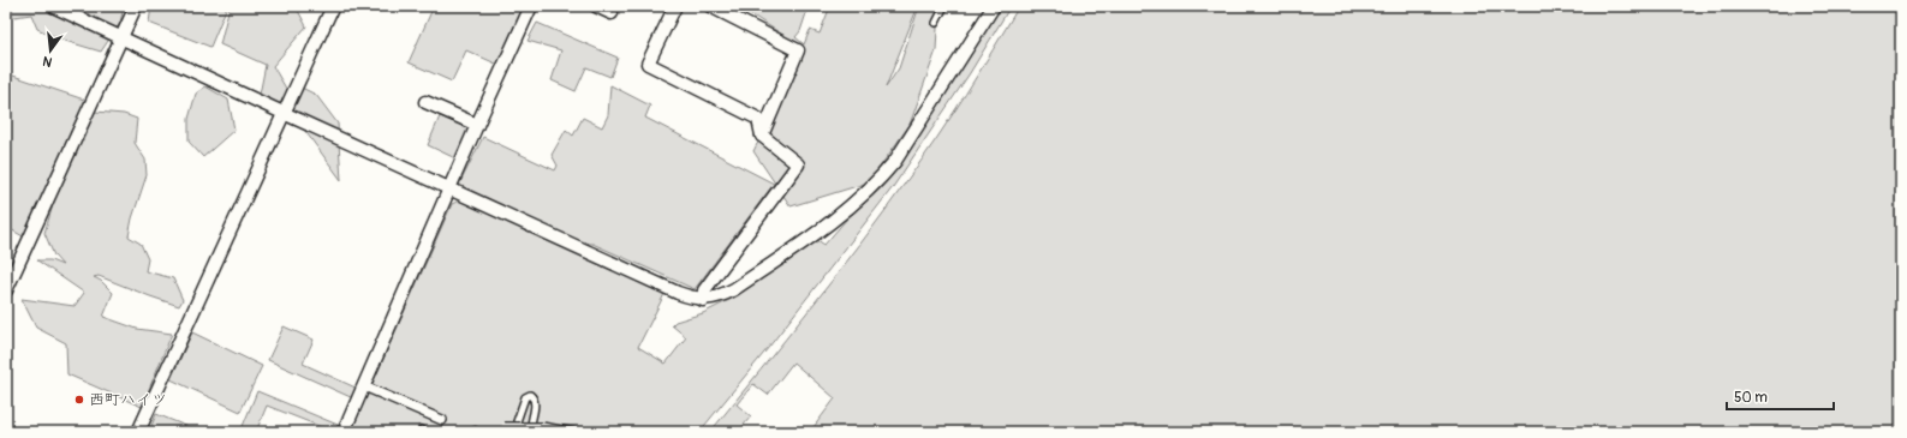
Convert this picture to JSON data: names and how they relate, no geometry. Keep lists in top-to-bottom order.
{
  "places": ["西町ハイツ"],
  "scale_bar": "50 m",
  "north": "bottom"
}
